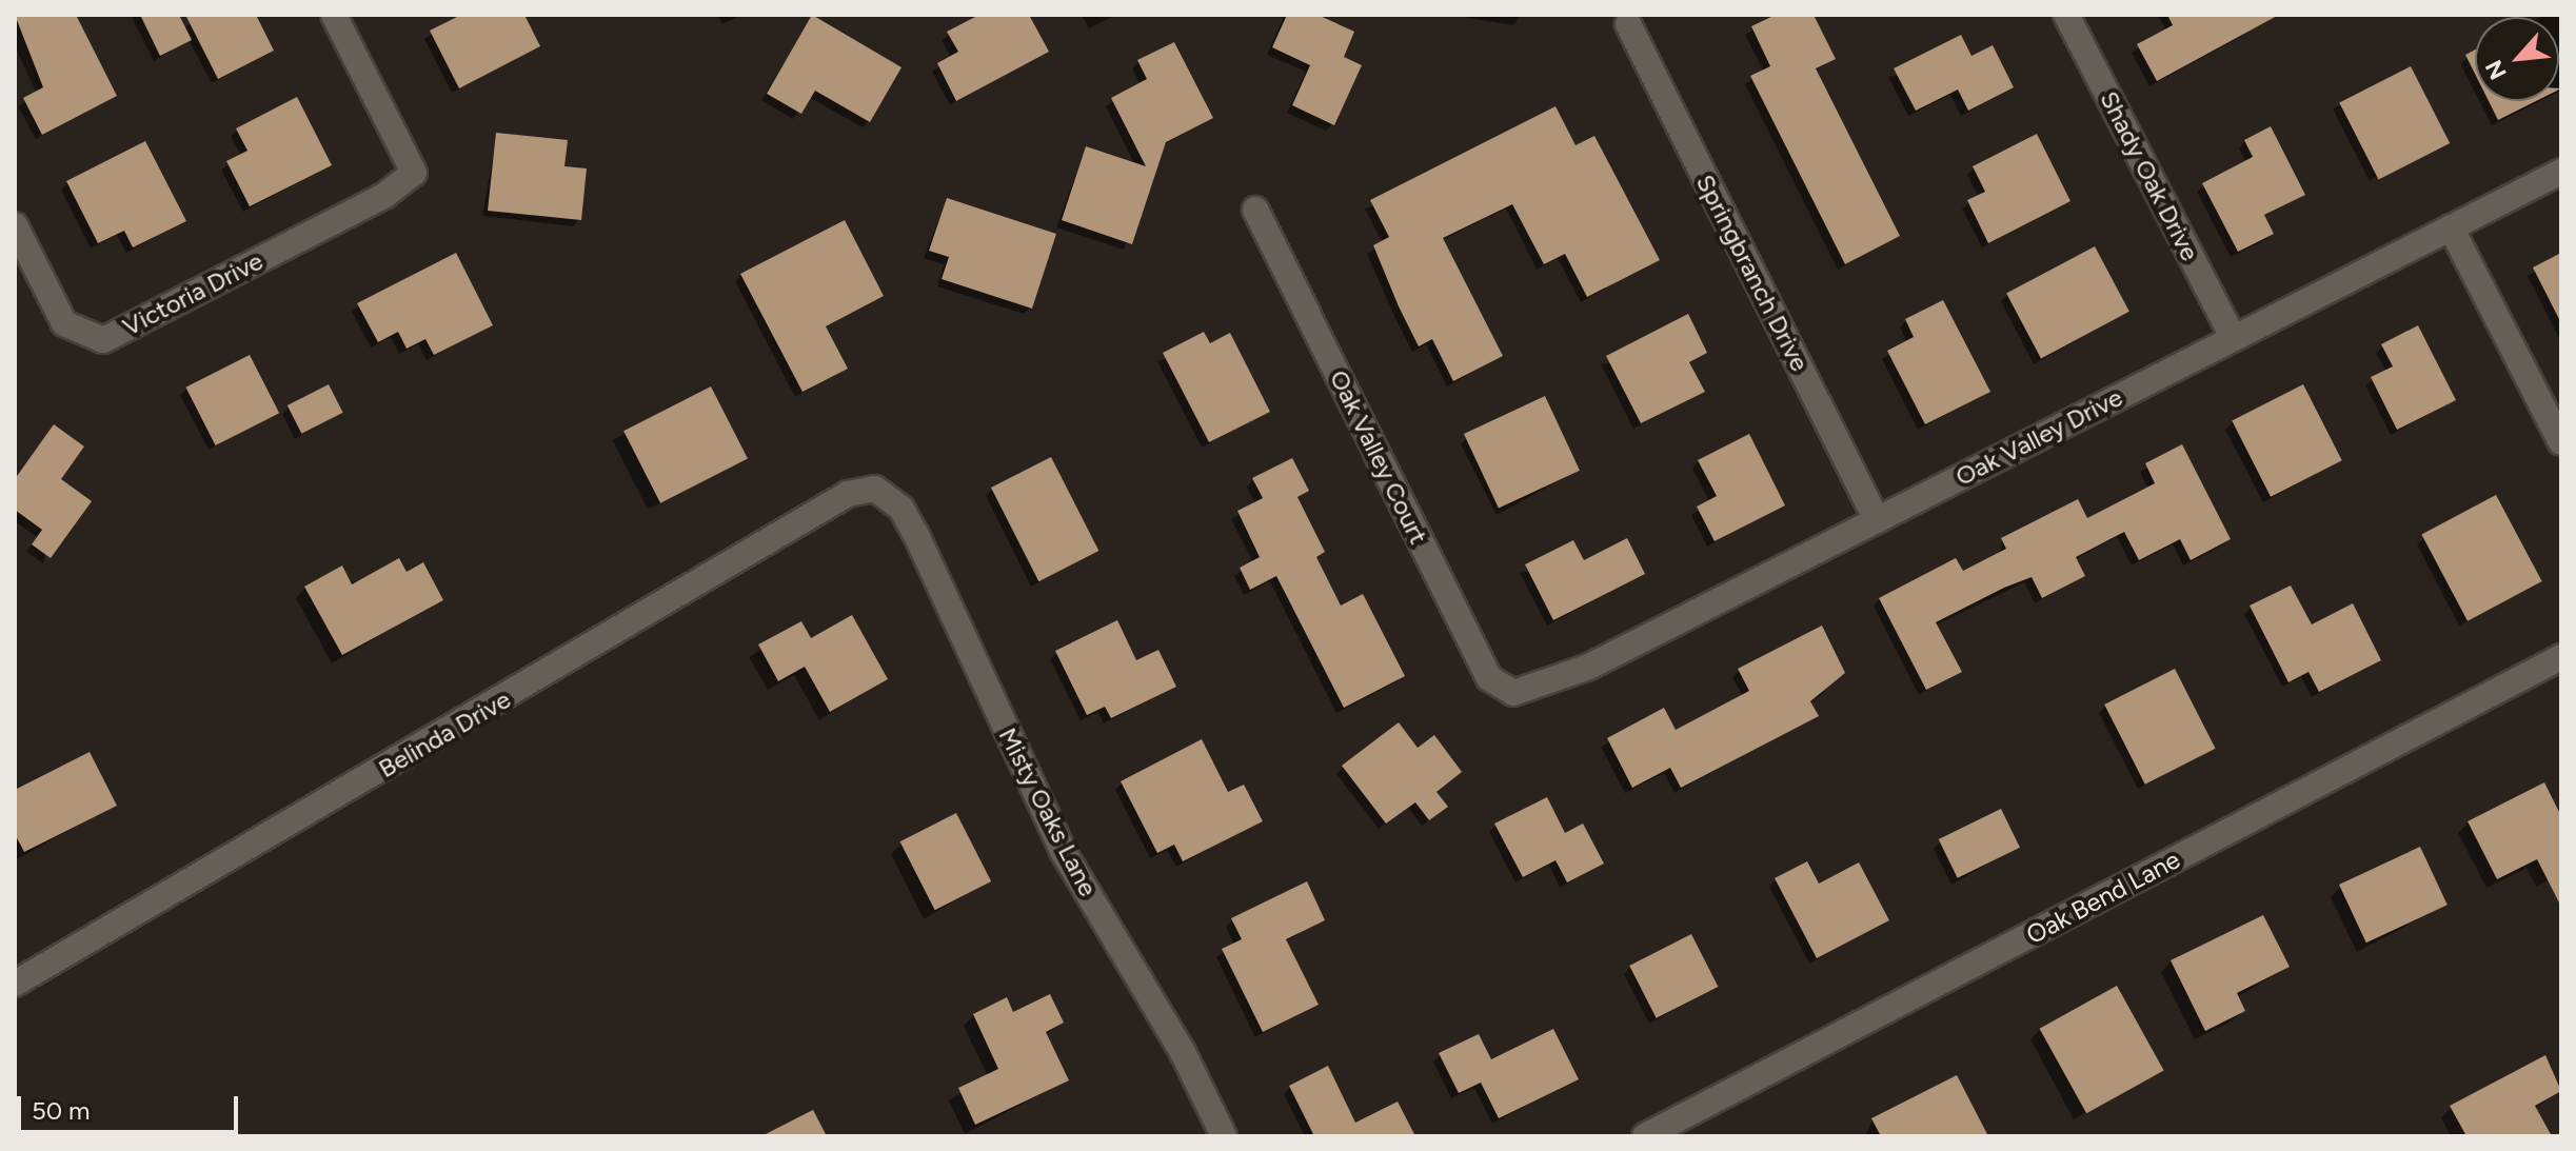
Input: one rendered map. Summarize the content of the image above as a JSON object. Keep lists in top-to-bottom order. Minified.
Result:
{"streets":{"street":["Shady Oak Drive","Springbranch Drive","Victoria Drive","Oak Valley Drive","Oak Valley Court","Belinda Drive","Misty Oaks Lane","Oak Bend Lane"]},"crossings":[["Shady Oak Drive","Oak Valley Drive"],["Springbranch Drive","Oak Valley Drive"],["Oak Valley Drive","Oak Valley Court"],["Belinda Drive","Misty Oaks Lane"]],"scale_bar":"50 m","north":"bottom left"}
